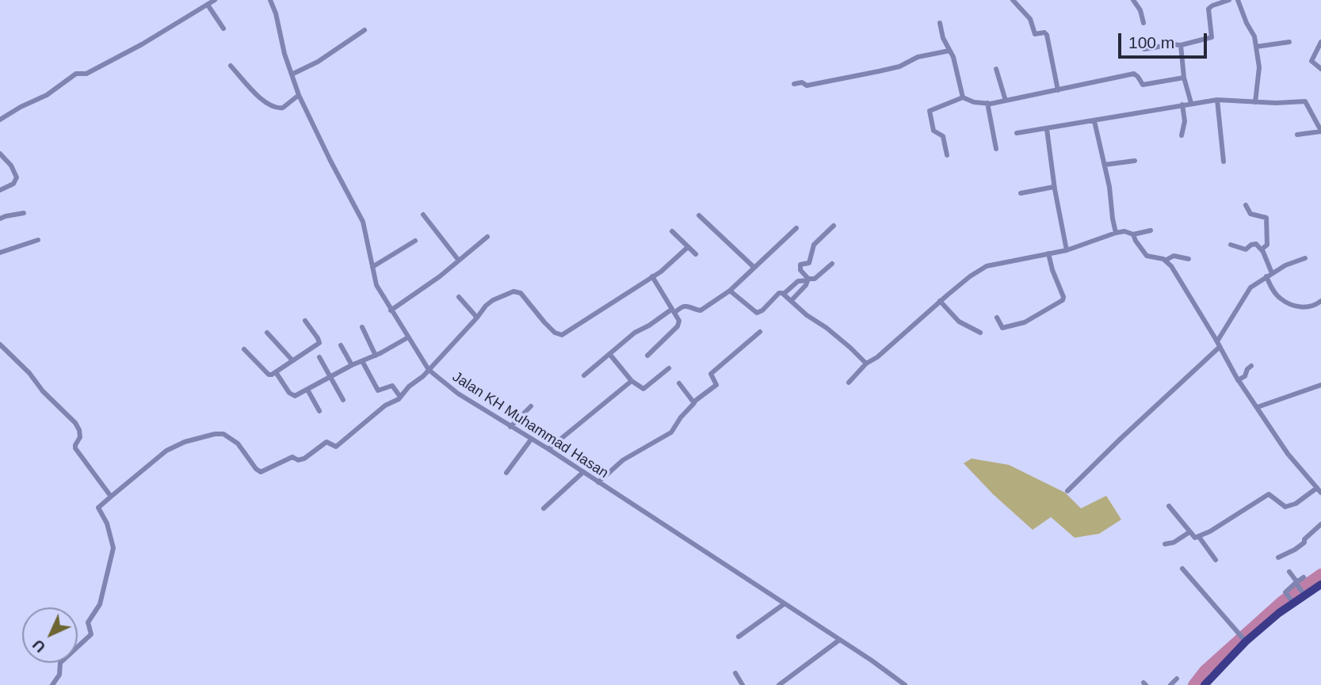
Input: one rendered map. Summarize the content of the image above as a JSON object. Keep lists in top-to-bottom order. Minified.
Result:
{"streets":{"street":["Jalan KH Muhammad Hasan"]},"scale_bar":"100 m","north":"bottom left"}
